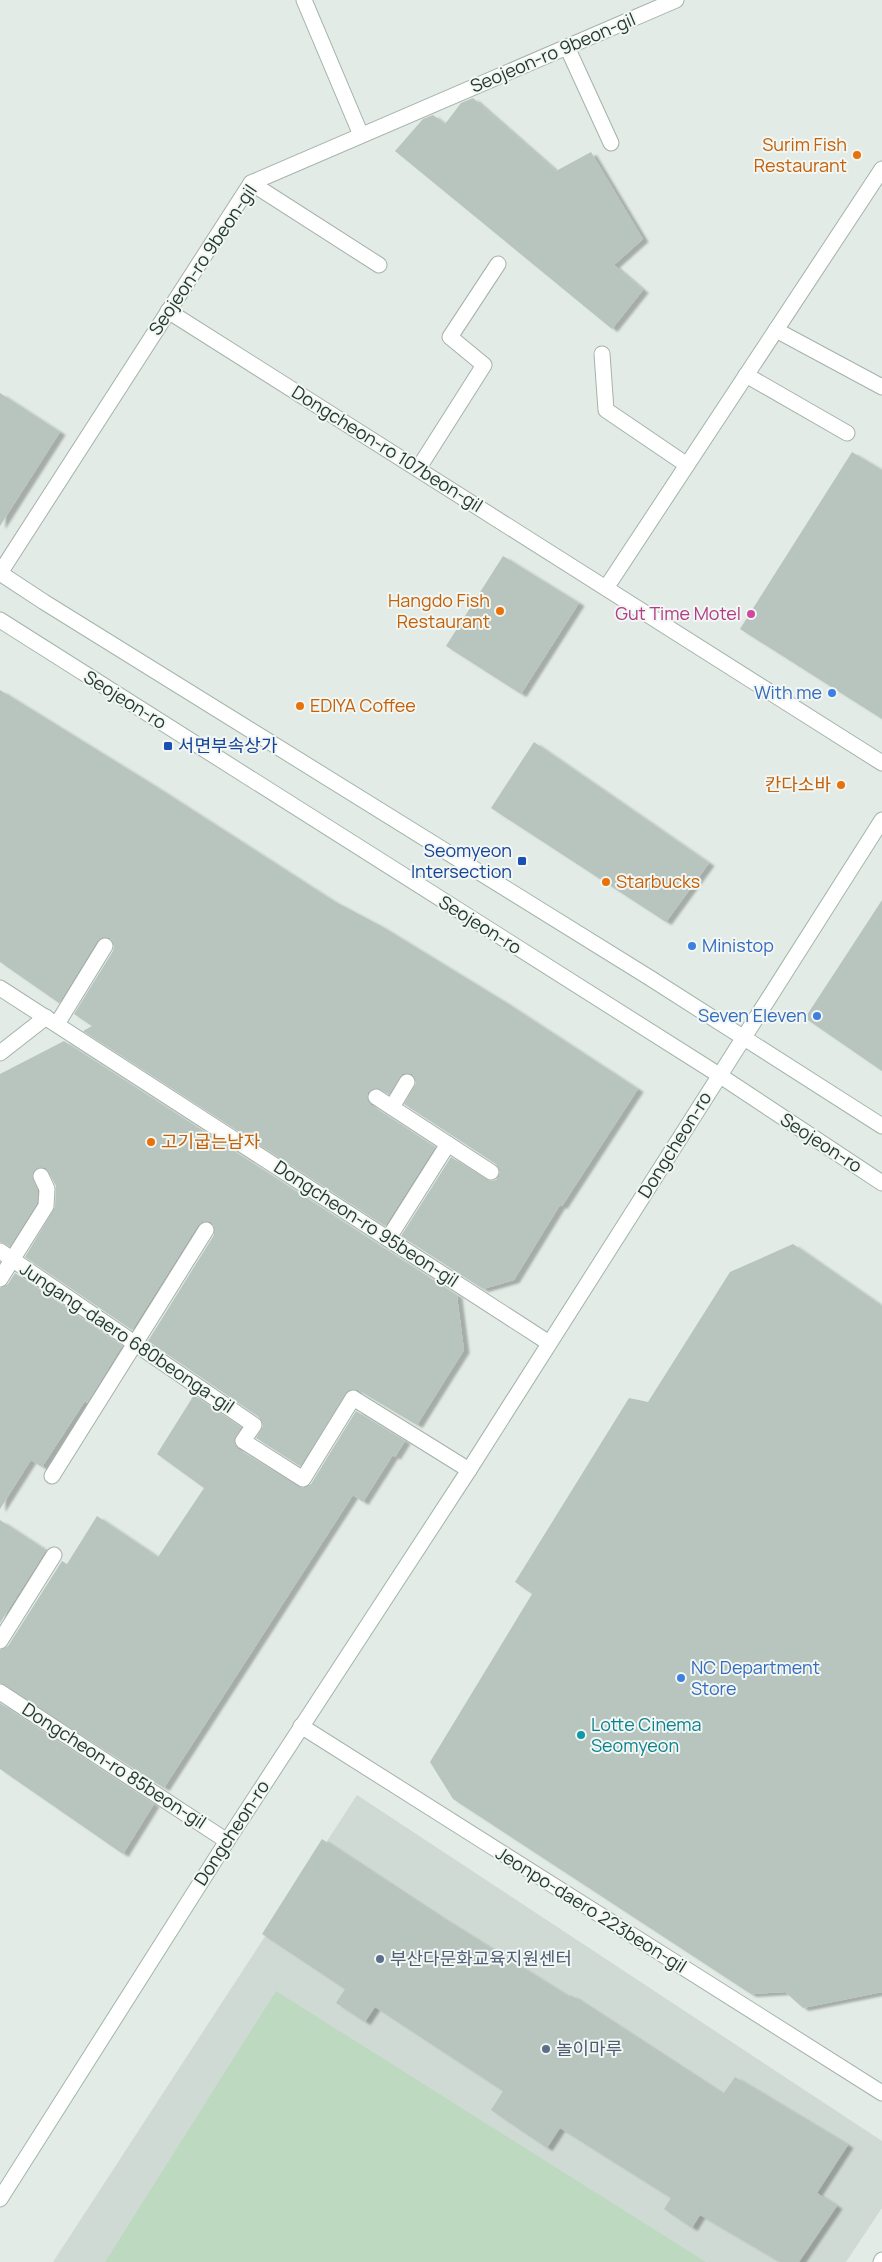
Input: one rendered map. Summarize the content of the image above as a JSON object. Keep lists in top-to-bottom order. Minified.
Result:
{"streets":{"street":["Seojeon-ro 9beon-gil","Dongcheon-ro 107beon-gil","Seojeon-ro","Dongcheon-ro","Dongcheon-ro 95beon-gil","Jungang-daero 680beonga-gil","Dongcheon-ro 85beon-gil","Jeonpo-daero 223beon-gil"]},"crossings":[["Seojeon-ro 9beon-gil","Dongcheon-ro 107beon-gil"],["Seojeon-ro","Dongcheon-ro"],["Dongcheon-ro","Dongcheon-ro 95beon-gil"],["Dongcheon-ro","Jungang-daero 680beonga-gil"],["Dongcheon-ro","Dongcheon-ro 85beon-gil"],["Dongcheon-ro","Jeonpo-daero 223beon-gil"]],"places":{"other":["Surim Fish Restaurant","Hangdo Fish Restaurant","Gut Time Motel","With me","EDIYA Coffee","칸다소바","Starbucks","Ministop","Seven Eleven","고기굽는남자","NC Department Store","Lotte Cinema Seomyeon","부산다문화교육지원센터","놀이마루"],"transit":["서면부속상가","Seomyeon Intersection"]}}
